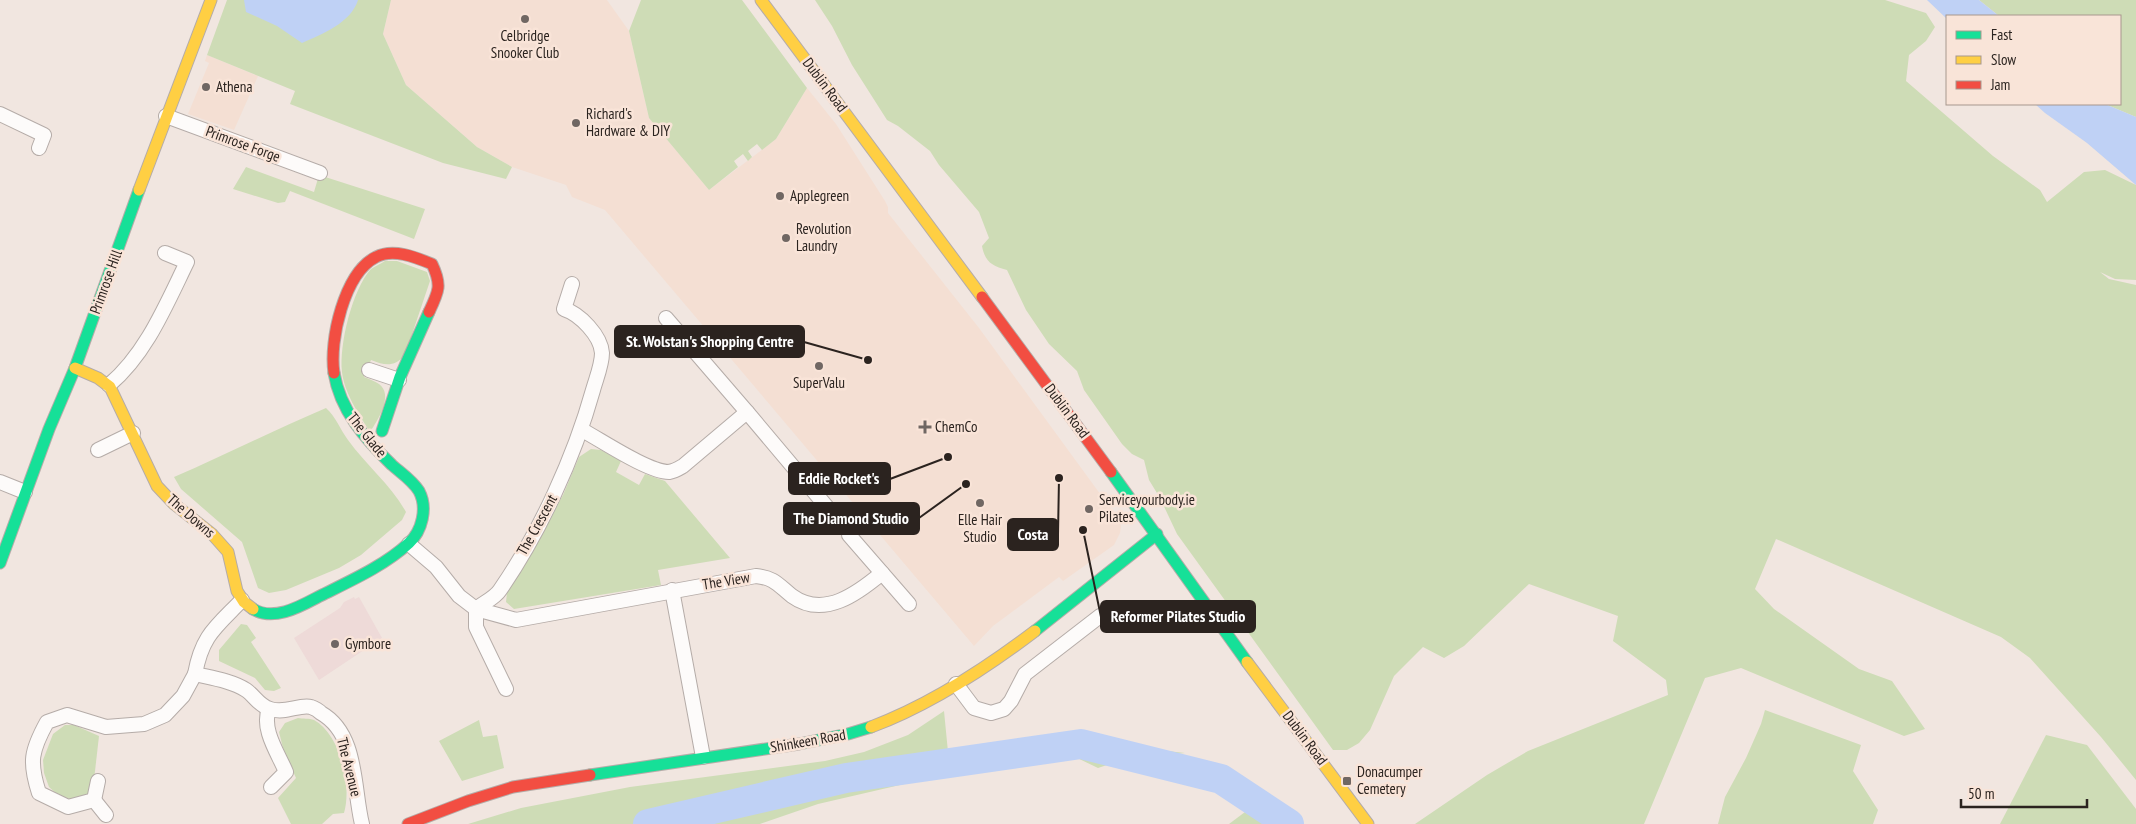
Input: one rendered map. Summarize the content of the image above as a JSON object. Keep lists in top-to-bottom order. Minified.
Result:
{"streets":{"street":["Dublin Road","Primrose Forge","Primrose Hill","The Glade","The Downs","The Crescent","The View","Shinkeen Road","The Avenue"]},"crossings":[["Dublin Road","Shinkeen Road"],["Primrose Forge","Primrose Hill"],["The Glade","The Downs"],["The Glade","The View"],["The Crescent","The View"]],"places":{"other":["Celbridge Snooker Club","Athena","Richard's Hardware & DIY","Applegreen","Revolution Laundry","St. Wolstan's Shopping Centre","SuperValu","Eddie Rocket's","Costa","The Diamond Studio","Elle Hair Studio","Serviceyourbody.ie Pilates","Reformer Pilates Studio","Gymbore"],"health":["ChemCo"],"transit":["Donacumper Cemetery"]},"legend":["Fast","Slow","Jam"],"scale_bar":"50 m"}
